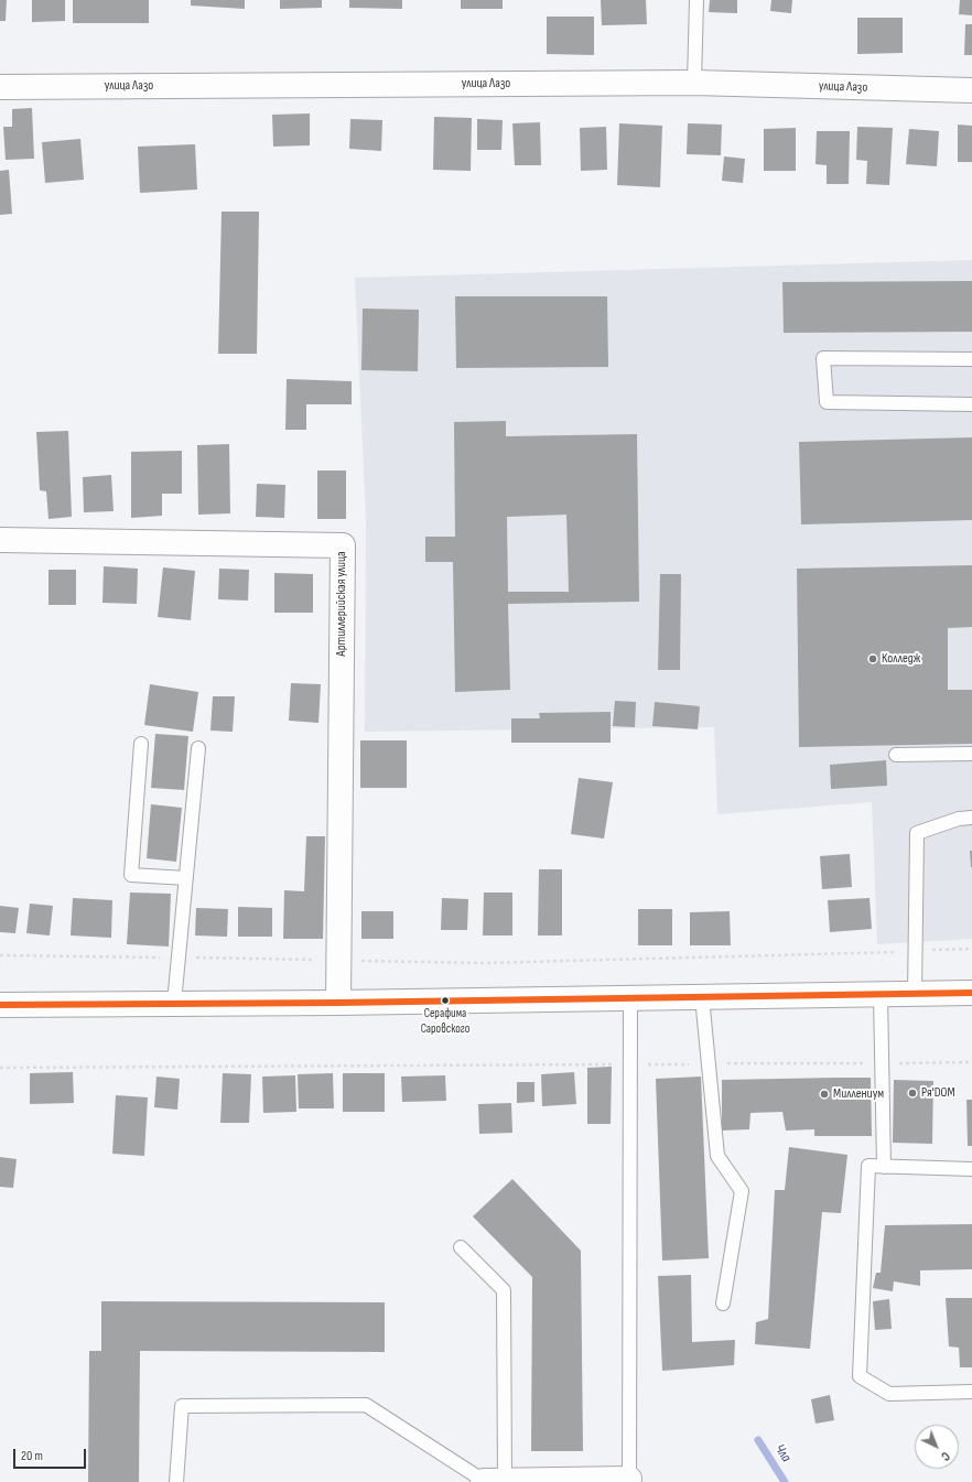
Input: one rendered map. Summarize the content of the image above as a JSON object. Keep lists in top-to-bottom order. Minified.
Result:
{"streets":{"street":["улица Лазо","Артиллерийская улица"]},"water":["Чла"],"places":["Колледж","Серафима Саровского","Ря'DOM","Миллениум"],"scale_bar":"20 m","north":"bottom right"}
